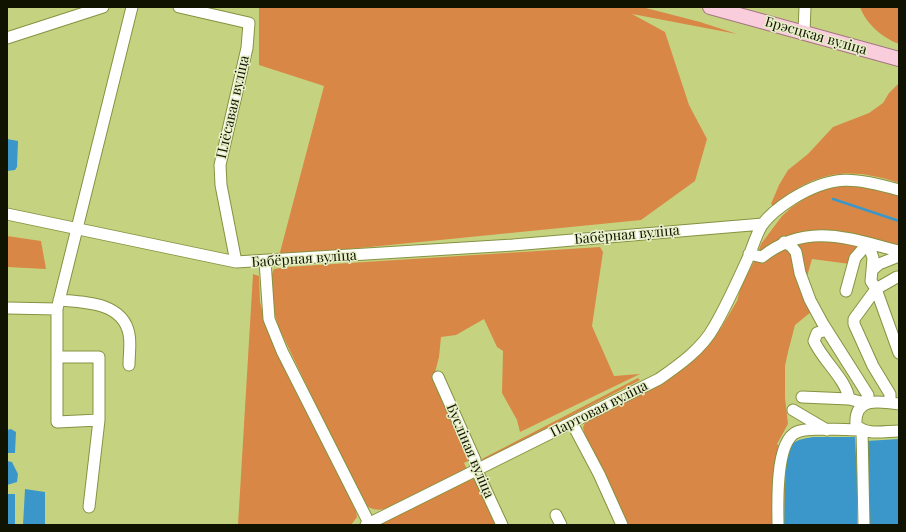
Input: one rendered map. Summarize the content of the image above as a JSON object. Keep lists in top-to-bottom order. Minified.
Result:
{"streets":{"main road":["Брэсцкая вуліца"],"street":["Плёсавая вуліца","Бабёрная вуліца","Партовая вуліца","Бусліная вуліца"]},"crossings":[["Плёсавая вуліца","Бабёрная вуліца"],["Бабёрная вуліца","Партовая вуліца"],["Партовая вуліца","Бусліная вуліца"]]}
